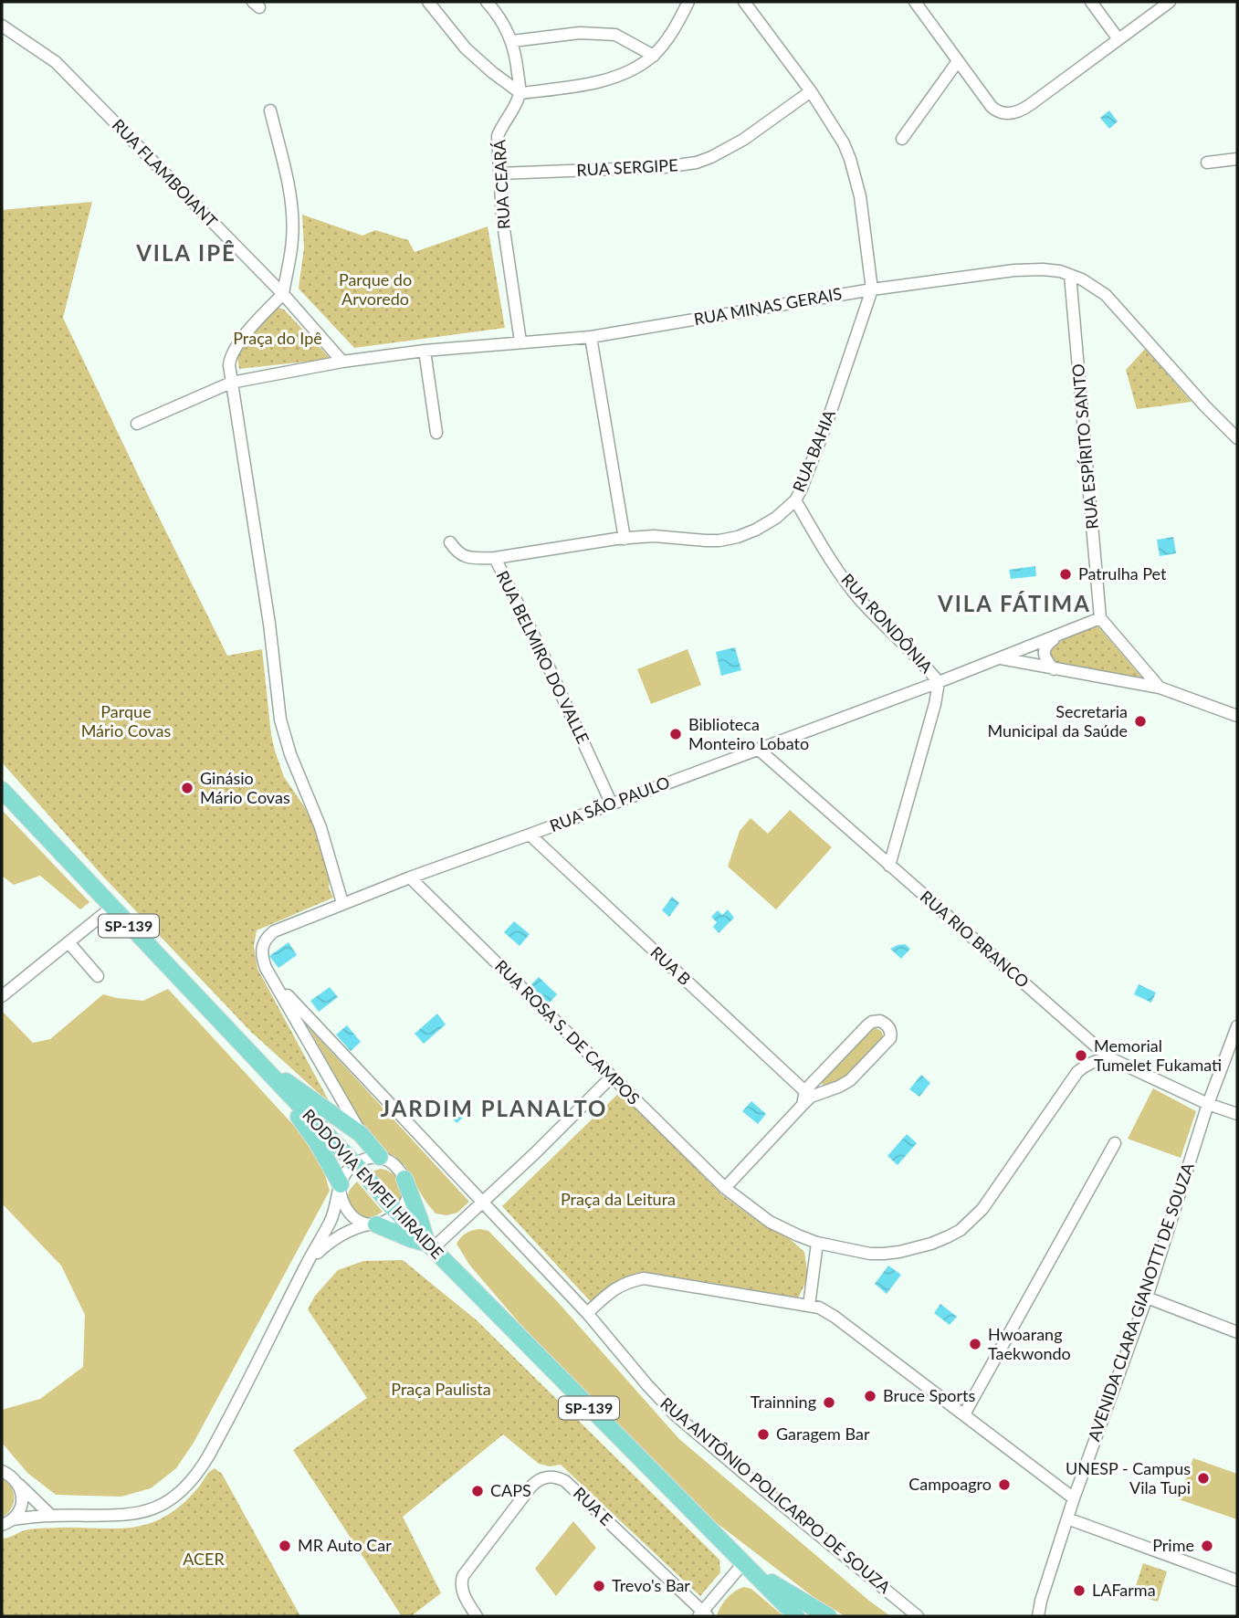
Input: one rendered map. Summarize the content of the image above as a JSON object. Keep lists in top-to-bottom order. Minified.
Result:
{"streets":{"main road":["SP-139","RODOVIA EMPEI HIRAIDE"],"street":["RUA SERGIPE","RUA FLAMBOIANT","RUA CEARÁ","RUA MINAS GERAIS","RUA ESPÍRITO SANTO","RUA BAHIA","RUA RONDÔNIA","RUA BELMIRO DO VALLE","RUA SÃO PAULO","RUA RIO BRANCO","RUA B","RUA ROSA S. DE CAMPOS","AVENIDA CLARA GIANOTTI DE SOUZA","RUA ANTÔNIO POLICARPO DE SOUZA","RUA E"]},"crossings":[["RUA SERGIPE","RUA CEARÁ"],["RUA FLAMBOIANT","RUA MINAS GERAIS"],["RUA CEARÁ","RUA MINAS GERAIS"],["RUA MINAS GERAIS","RUA ESPÍRITO SANTO"],["RUA MINAS GERAIS","RUA BAHIA"],["RUA ESPÍRITO SANTO","RUA SÃO PAULO"],["RUA BAHIA","RUA RONDÔNIA"],["RUA BAHIA","RUA BELMIRO DO VALLE"],["RUA RONDÔNIA","RUA SÃO PAULO"],["RUA RONDÔNIA","RUA RIO BRANCO"],["RUA BELMIRO DO VALLE","RUA SÃO PAULO"],["RUA SÃO PAULO","RUA RIO BRANCO"],["RUA SÃO PAULO","RUA B"],["RUA SÃO PAULO","RUA ROSA S. DE CAMPOS"],["RUA SÃO PAULO","RUA ANTÔNIO POLICARPO DE SOUZA"],["RUA RIO BRANCO","RUA ROSA S. DE CAMPOS"],["RUA RIO BRANCO","AVENIDA CLARA GIANOTTI DE SOUZA"]],"districts":["VILA IPÊ","VILA FÁTIMA","JARDIM PLANALTO"],"parks":["Parque do Arvoredo","Praça do Ipê","Parque Mário Covas","Praça da Leitura","Praça Paulista","ACER"],"places":["Patrulha Pet","Secretaria Municipal da Saúde","Biblioteca Monteiro Lobato","Ginásio Mário Covas","Memorial Tumelet Fukamati","Hwoarang Taekwondo","Bruce Sports","Trainning","Garagem Bar","UNESP - Campus Vila Tupi","Campoagro","CAPS","MR Auto Car","Prime","Trevo's Bar","LAFarma"]}
